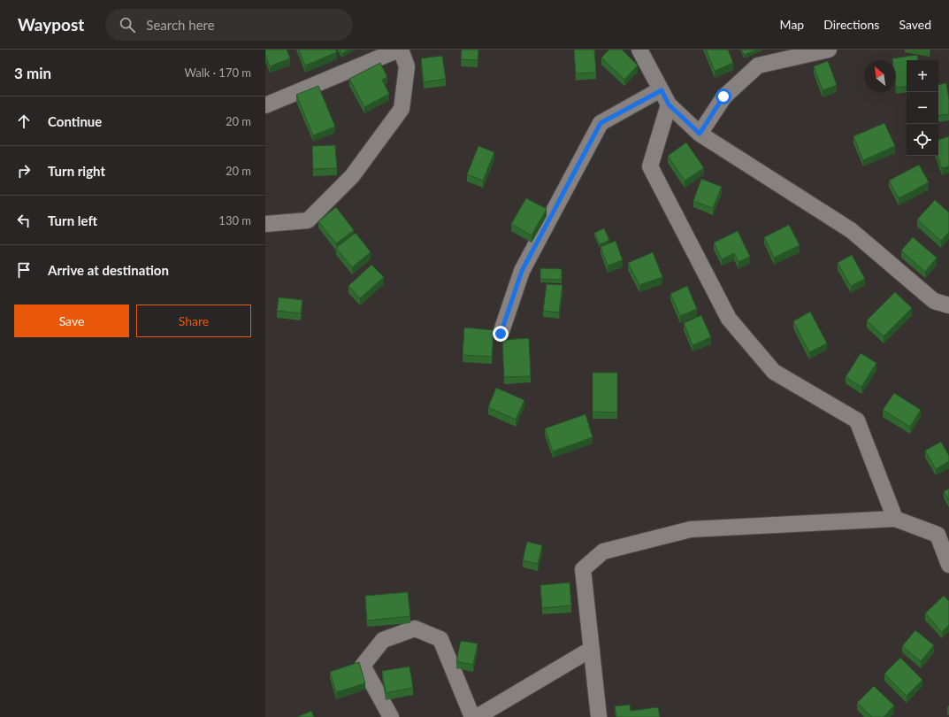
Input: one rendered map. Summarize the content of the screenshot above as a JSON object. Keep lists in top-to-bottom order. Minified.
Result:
{"north":"top left","page":{"header":"Waypost","search":"Search here","nav":["Map","Directions","Saved"],"heading":["3 min","Walk · 170 m"],"map_buttons":["+","−"],"list":[["Continue","20 m"],["Turn right","20 m"],["Turn left","130 m"],"Arrive at destination"],"buttons":["Save","Share"]}}
